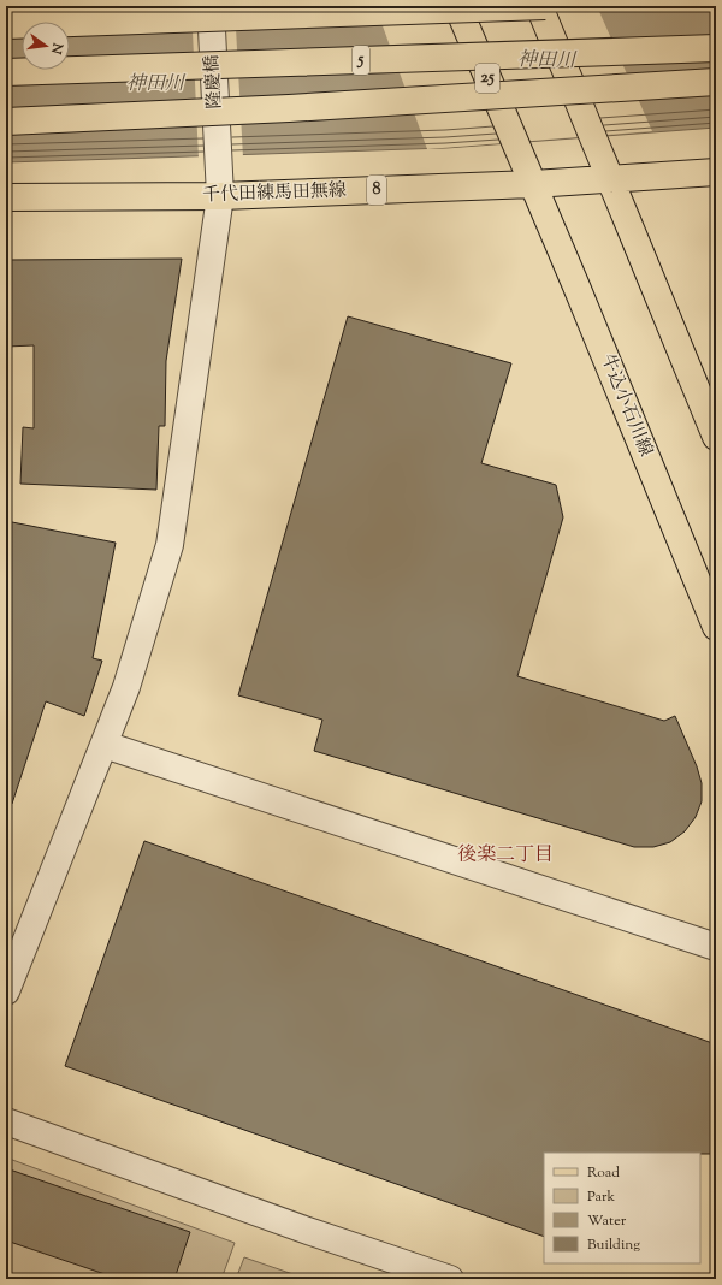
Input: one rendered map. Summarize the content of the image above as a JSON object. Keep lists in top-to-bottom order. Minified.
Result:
{"streets":{"main road":["5","25","8","千代田練馬田無線","牛込小石川線"],"street":["隆慶橋"]},"crossings":[["25","千代田練馬田無線"],["25","牛込小石川線"],["隆慶橋","千代田練馬田無線"],["千代田練馬田無線","牛込小石川線"]],"districts":["後楽二丁目"],"water":["神田川"],"legend":["Road","Park","Water","Building"],"north":"right"}
